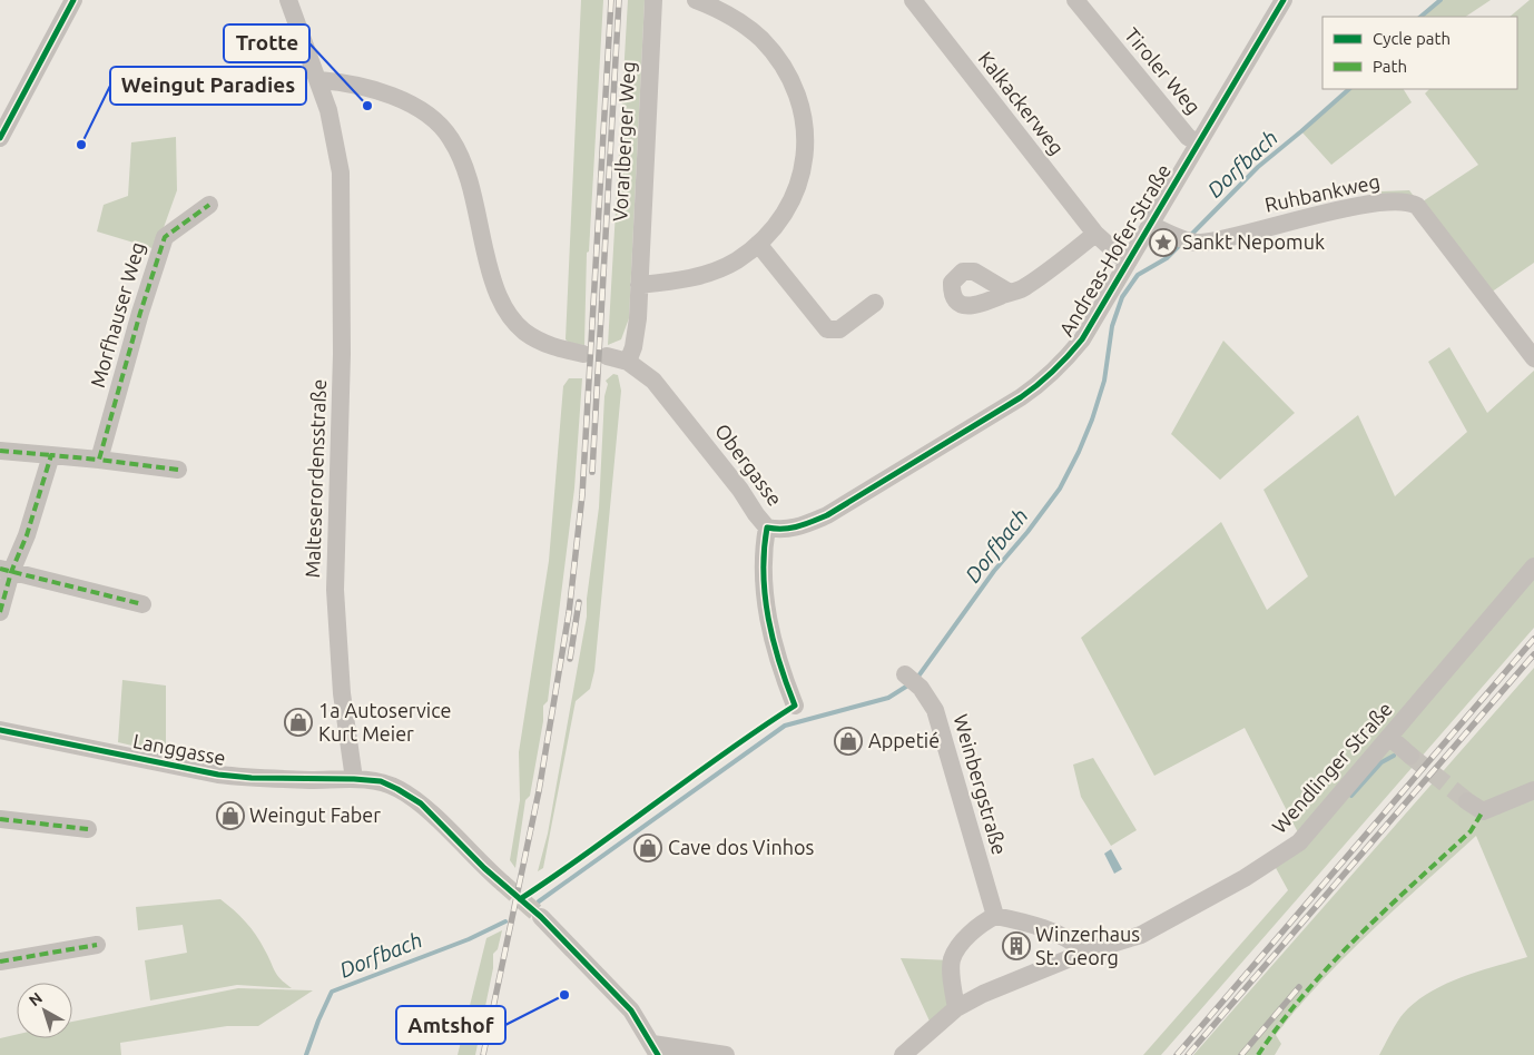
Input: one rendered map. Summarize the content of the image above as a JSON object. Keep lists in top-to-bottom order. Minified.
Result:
{"streets":{"street":["Tiroler Weg","Kalkackerweg","Vorarlberger Weg","Ruhbankweg","Andreas-Hofer-Straße","Morfhauser Weg","Obergasse","Malteserordensstraße","Langgasse","Wendlinger Straße","Weinbergstraße"]},"crossings":[["Tiroler Weg","Andreas-Hofer-Straße"],["Kalkackerweg","Andreas-Hofer-Straße"],["Vorarlberger Weg","Obergasse"],["Ruhbankweg","Andreas-Hofer-Straße"],["Andreas-Hofer-Straße","Obergasse"],["Malteserordensstraße","Langgasse"]],"water":["Dorfbach"],"places":{"other":["Trotte","Weingut Paradies","Amtshof"],"place":["Sankt Nepomuk"],"shop":["1a Autoservice Kurt Meier","Appetié","Weingut Faber","Cave dos Vinhos"],"building":["Winzerhaus St. Georg"]},"legend":["Cycle path","Path"],"north":"top left"}
